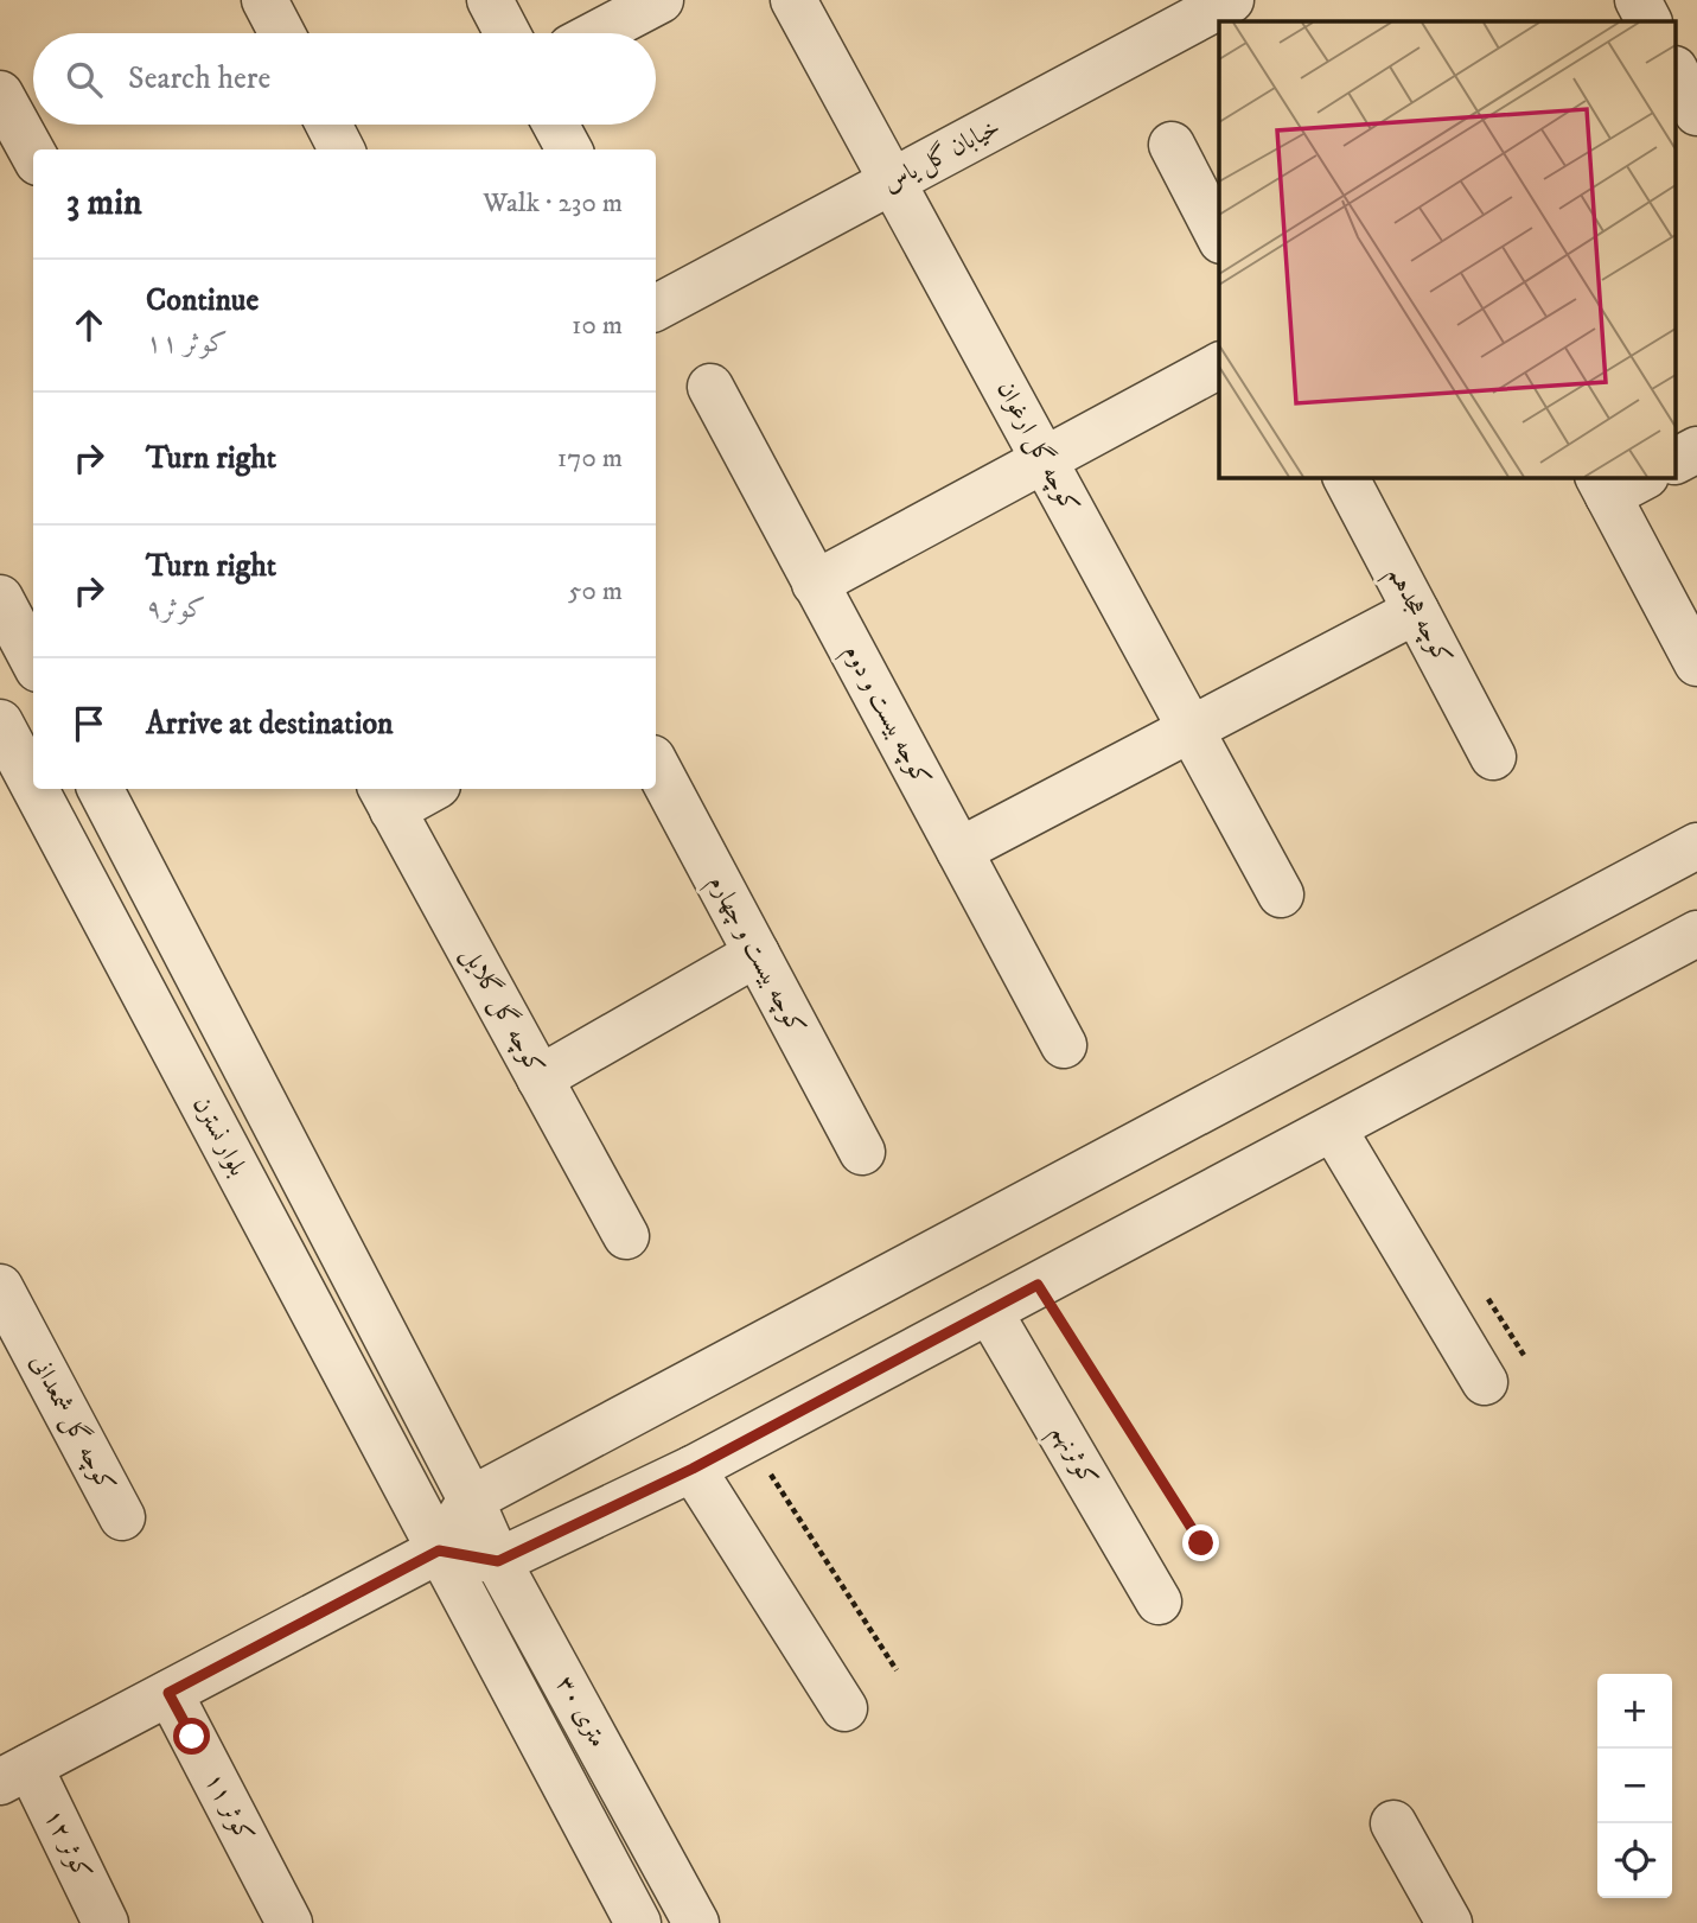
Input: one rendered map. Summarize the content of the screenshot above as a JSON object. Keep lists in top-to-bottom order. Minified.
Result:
{"streets":{"street":["خیابان گل یاس","کوچه گل ارغوان","کوچه هجدهم","کوچه بیست و دوم","کوچه بیست و چهارم","کوچه گل گلایل","بلوار نسترن","کوچه گل شمعدانی","کوثرنهم","۳۰ متری","کوثر ۱۱","کوثر ۱۲"]},"crossings":[["خیابان گل یاس","کوچه گل ارغوان"],["بلوار نسترن","۳۰ متری"]],"page":{"search":"Search here","heading":["3 min","Walk · 230 m"],"list":[["Continue","کوثر ۱۱","10 m"],["Turn right","170 m"],["Turn right","کوثر۹","50 m"],"Arrive at destination"],"map_buttons":["+","−"]}}
